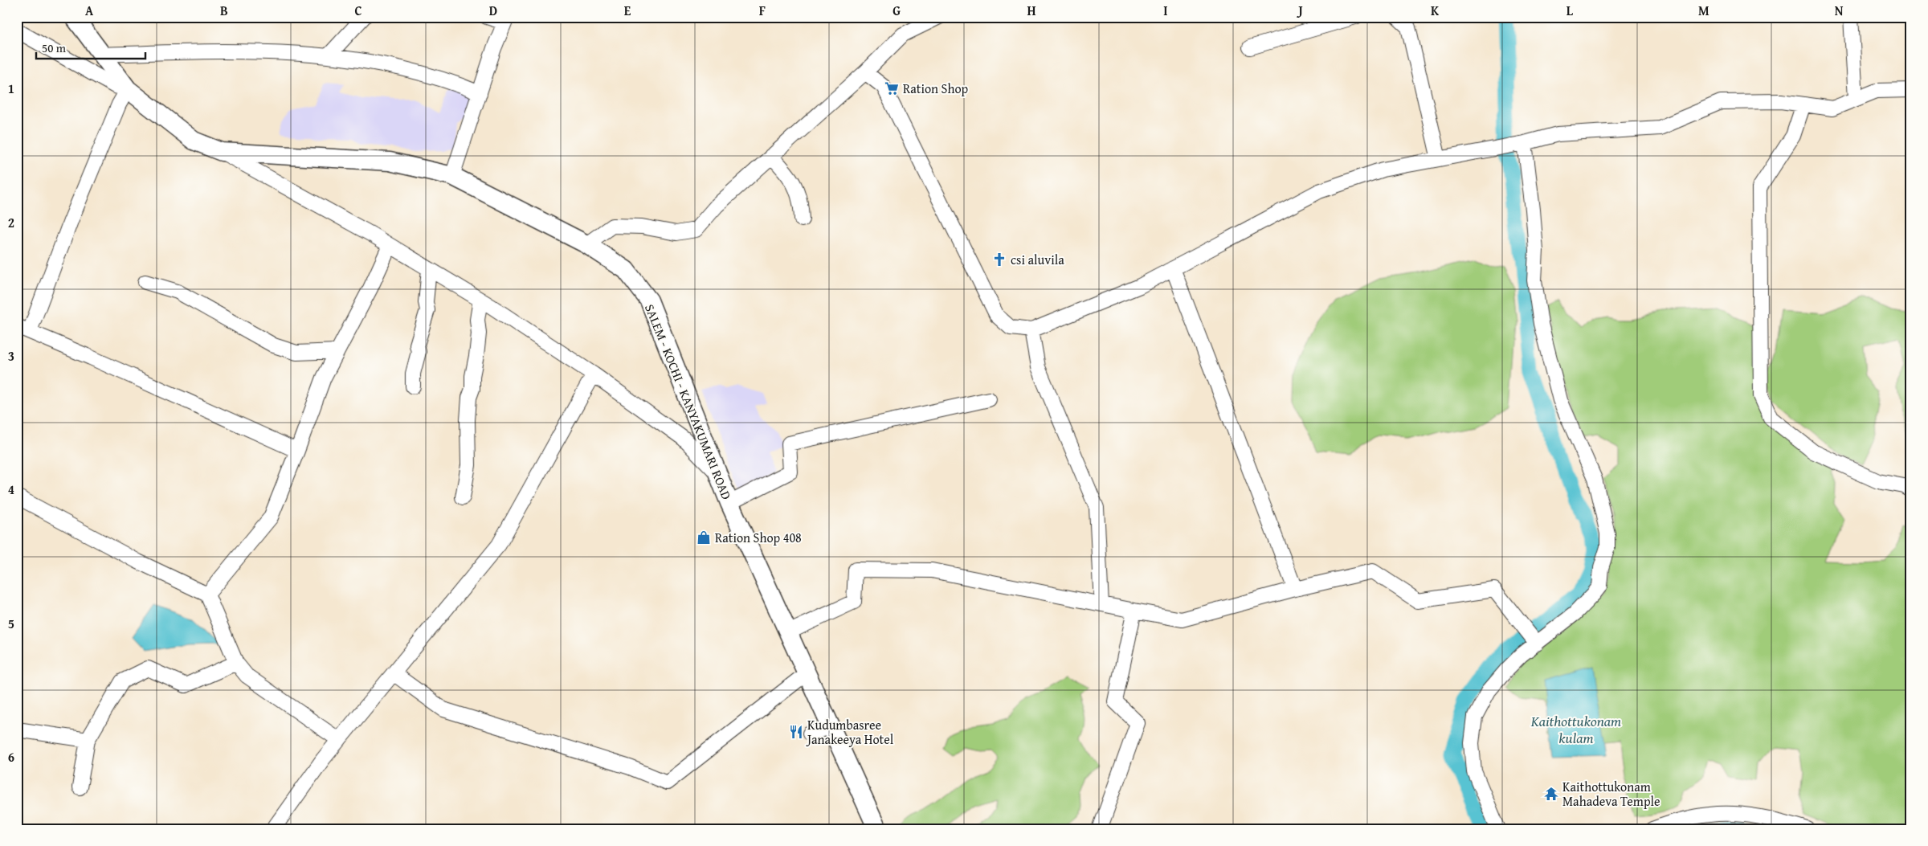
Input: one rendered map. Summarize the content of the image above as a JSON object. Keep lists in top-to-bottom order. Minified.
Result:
{"streets":{"main road":["SALEM - KOCHI - KANYAKUMARI ROAD"]},"water":["Kaithottukonam kulam"],"places":{"supermarket":["Ration Shop"],"church":["csi aluvila"],"shop":["Ration Shop 408"],"restaurant":["Kudumbasree Janakeeya Hotel"],"temple":["Kaithottukonam Mahadeva Temple"]},"scale_bar":"50 m","grid":{"columns":["A","B","C","D","E","F","G","H","I","J","K","L","M","N"],"rows":["1","2","3","4","5","6"]}}
